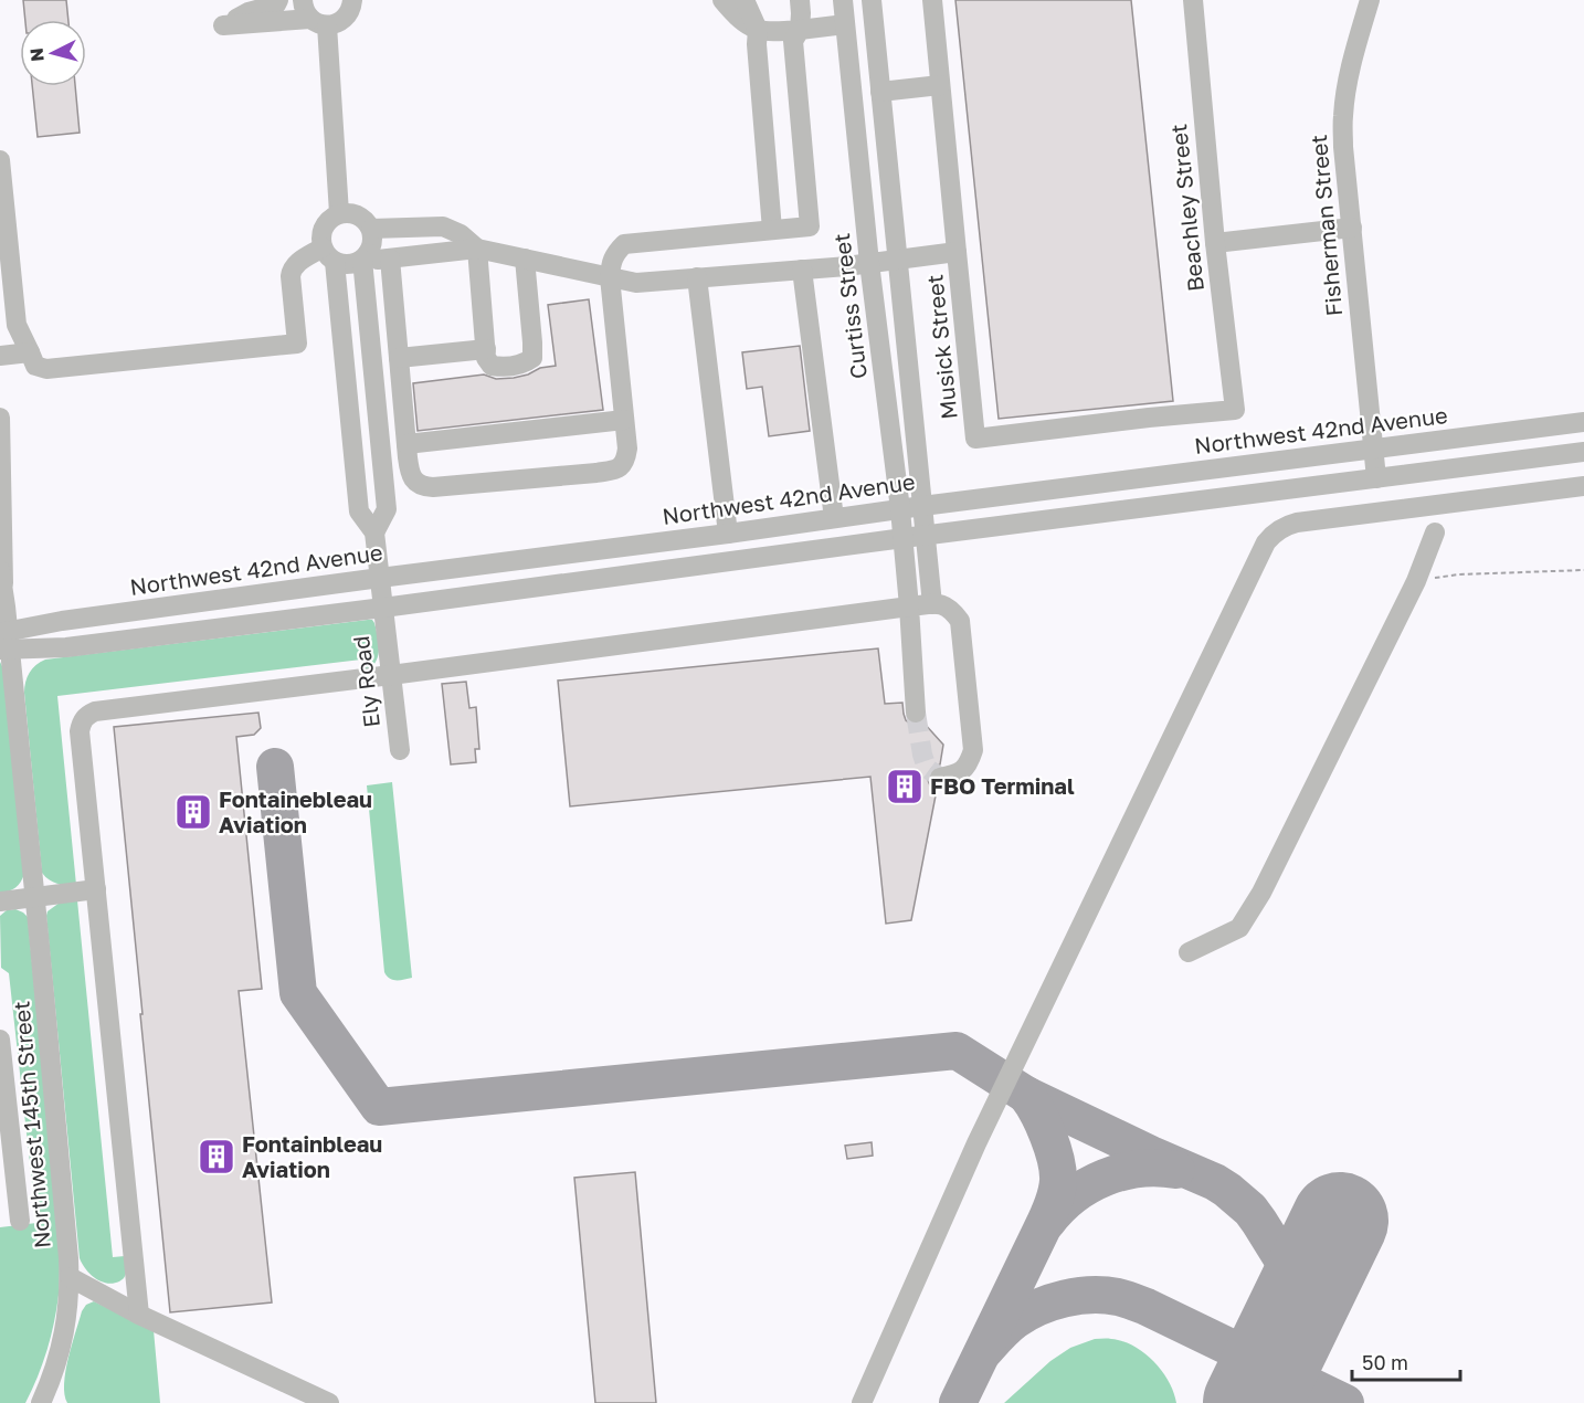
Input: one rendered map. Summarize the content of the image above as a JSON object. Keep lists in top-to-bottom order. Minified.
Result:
{"streets":{"street":["Beachley Street","Fisherman Street","Curtiss Street","Musick Street","Northwest 42nd Avenue","Ely Road","Northwest 145th Street"]},"crossings":[["Beachley Street","Musick Street"],["Fisherman Street","Northwest 42nd Avenue"],["Curtiss Street","Musick Street"],["Curtiss Street","Northwest 42nd Avenue"],["Northwest 42nd Avenue","Ely Road"],["Northwest 42nd Avenue","Northwest 145th Street"]],"places":{"building":["FBO Terminal","Fontainebleau Aviation","Fontainbleau Aviation"]},"scale_bar":"50 m","north":"left"}
